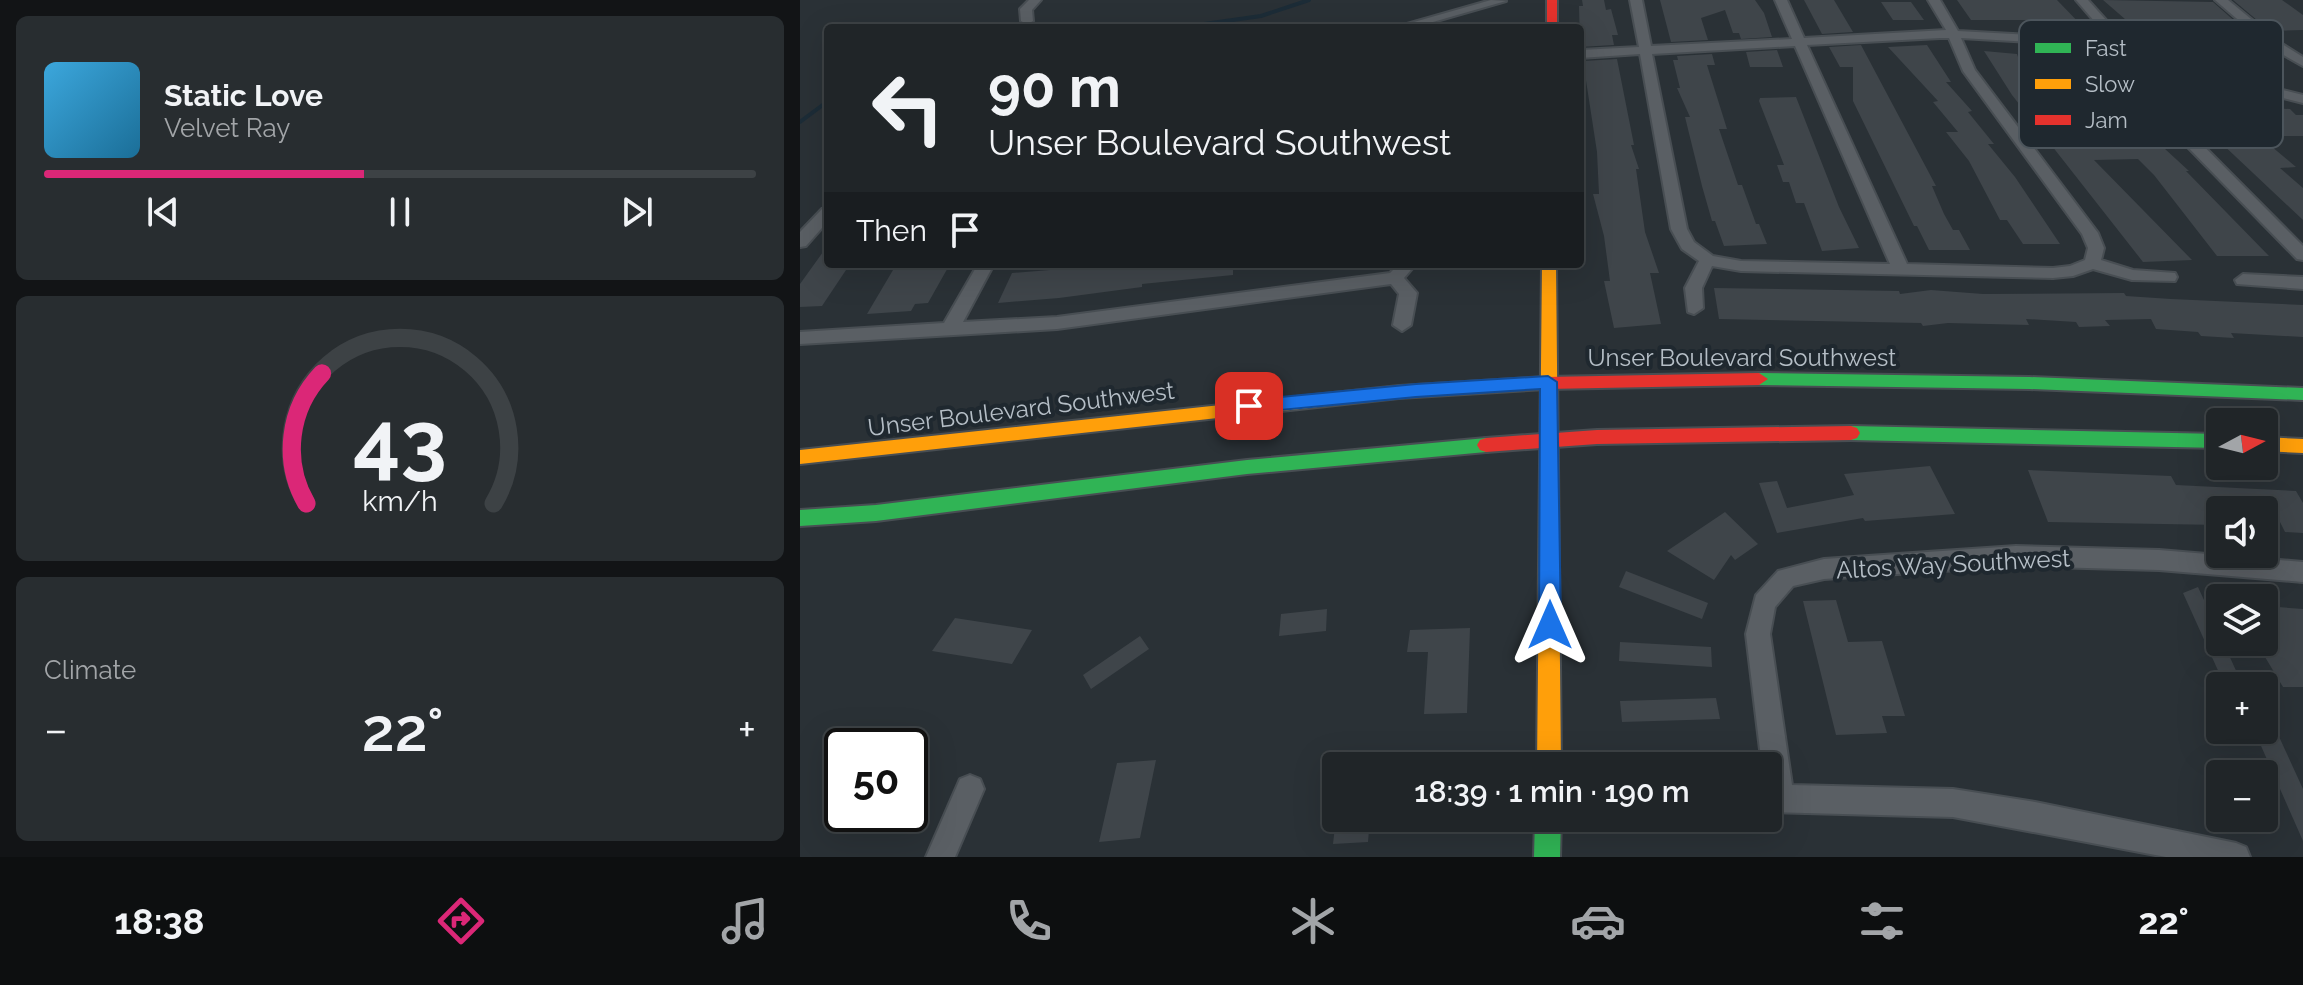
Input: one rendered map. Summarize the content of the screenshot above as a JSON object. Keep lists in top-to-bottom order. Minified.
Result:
{"streets":{"main road":["Unser Boulevard Southwest"],"street":["Altos Way Southwest"]},"legend":["Fast","Slow","Jam"],"north":"right","page":{"turn":["90 m","Unser Boulevard Southwest"],"song":["Static Love","Velvet Ray"],"then":"Then","map_buttons":["+","−"],"tile":"Climate","heat":["−","22°","+"],"limit":"50","trip":"18:39 · 1 min · 190 m","tabs":["18:38","22°"],"gauge":["43","km/h"]}}
